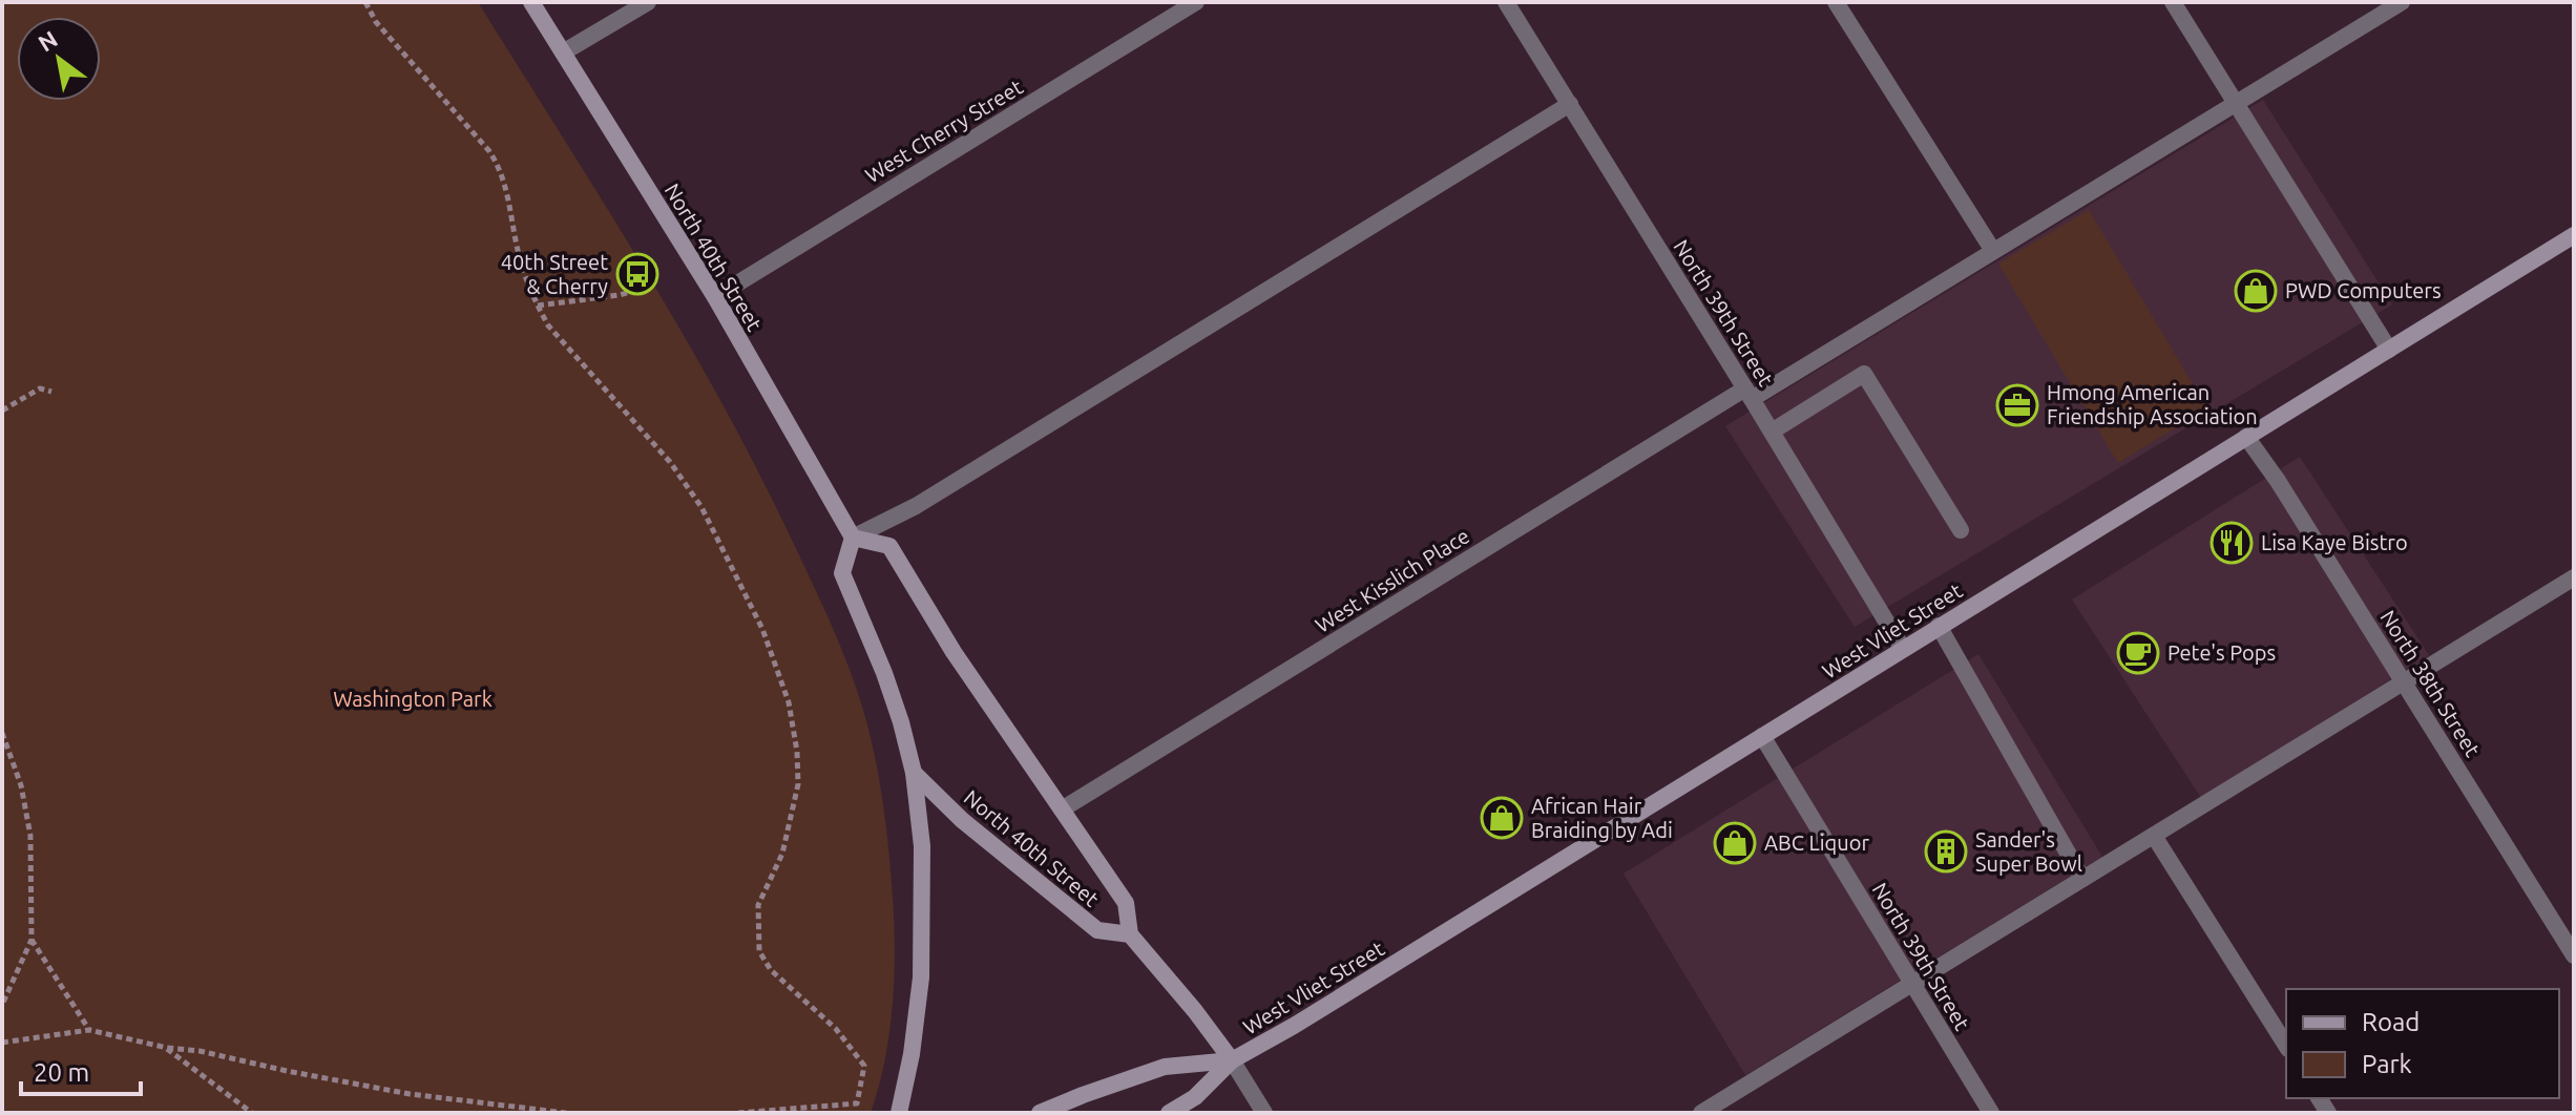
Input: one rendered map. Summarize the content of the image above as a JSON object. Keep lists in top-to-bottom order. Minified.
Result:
{"streets":{"street":["West Cherry Street","North 40th Street","North 39th Street","West Kisslich Place","West Vliet Street","North 38th Street"]},"crossings":[["West Cherry Street","North 40th Street"],["North 40th Street","West Kisslich Place"],["North 40th Street","West Vliet Street"],["North 39th Street","West Kisslich Place"],["North 39th Street","West Vliet Street"],["West Vliet Street","North 38th Street"]],"parks":["Washington Park"],"places":{"bus stop":["40th Street & Cherry"],"shop":["PWD Computers","African Hair Braiding by Adi","ABC Liquor"],"office":["Hmong American Friendship Association"],"restaurant":["Lisa Kaye Bistro"],"cafe":["Pete's Pops"],"building":["Sander's Super Bowl"]},"legend":["Road","Park"],"scale_bar":"20 m","north":"top left"}
